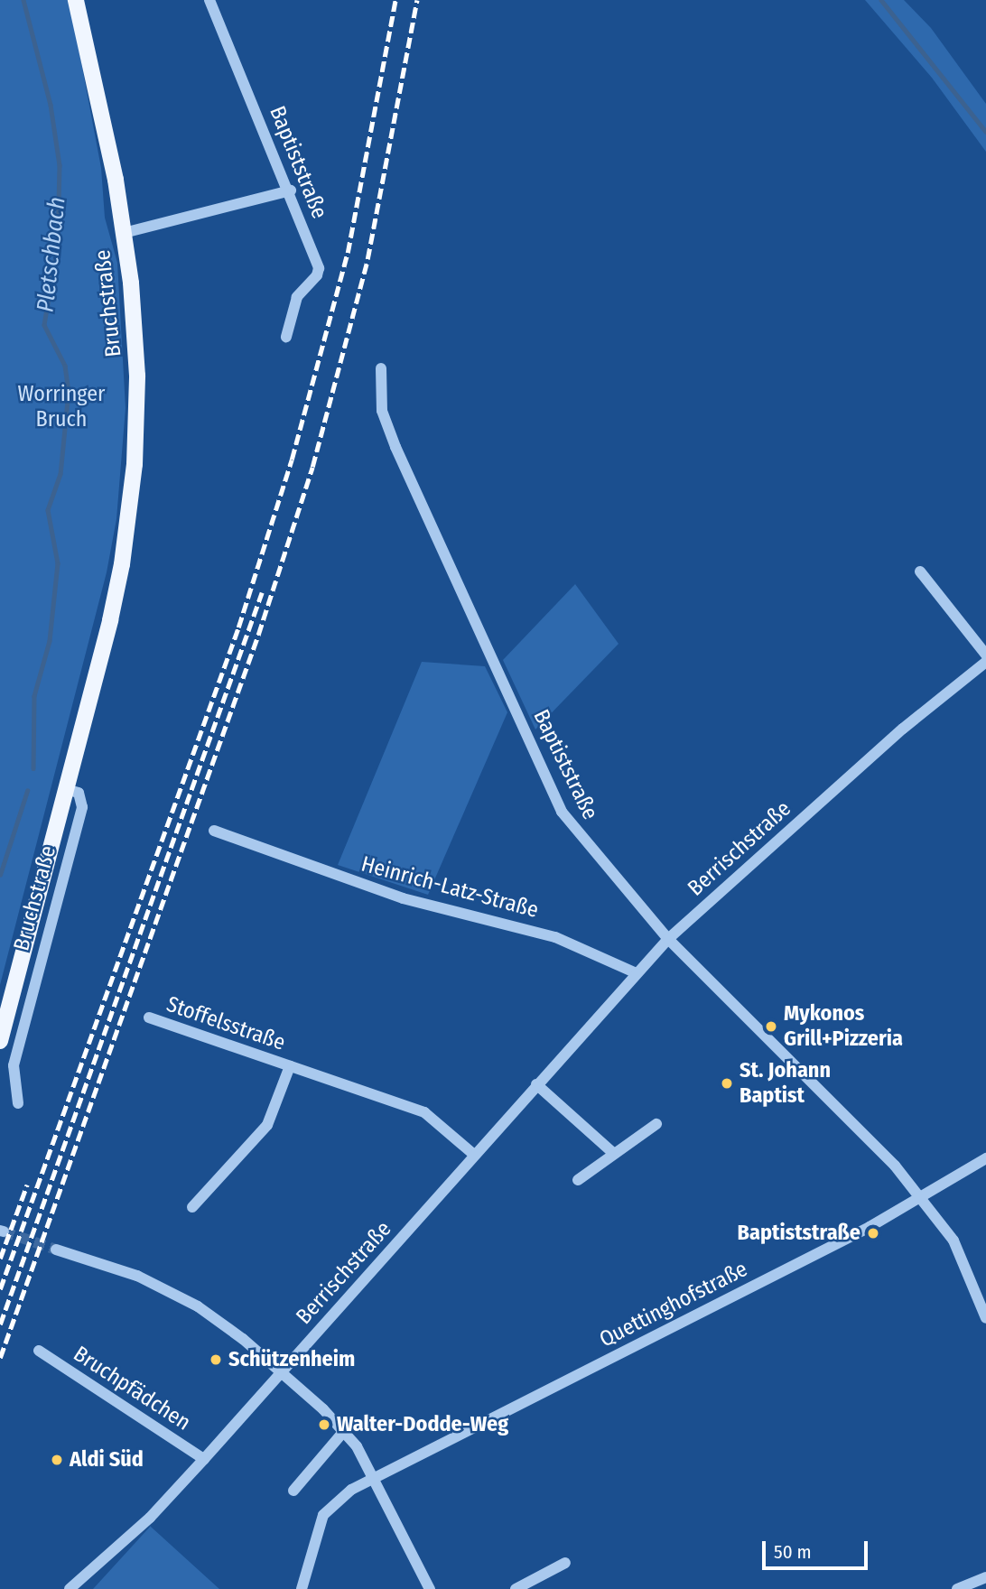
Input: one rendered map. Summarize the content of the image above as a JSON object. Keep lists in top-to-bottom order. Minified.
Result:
{"streets":{"main road":["Bruchstraße"],"street":["Baptiststraße","Berrischstraße","Heinrich-Latz-Straße","Stoffelsstraße","Quettinghofstraße","Bruchpfädchen"]},"crossings":[["Baptiststraße","Berrischstraße"],["Baptiststraße","Quettinghofstraße"],["Berrischstraße","Heinrich-Latz-Straße"],["Berrischstraße","Stoffelsstraße"],["Berrischstraße","Bruchpfädchen"]],"water":["Pletschbach"],"parks":["Worringer Bruch"],"places":["Mykonos Grill+Pizzeria","St. Johann Baptist","Baptiststraße","Schützenheim","Walter-Dodde-Weg","Aldi Süd"],"scale_bar":"50 m"}
